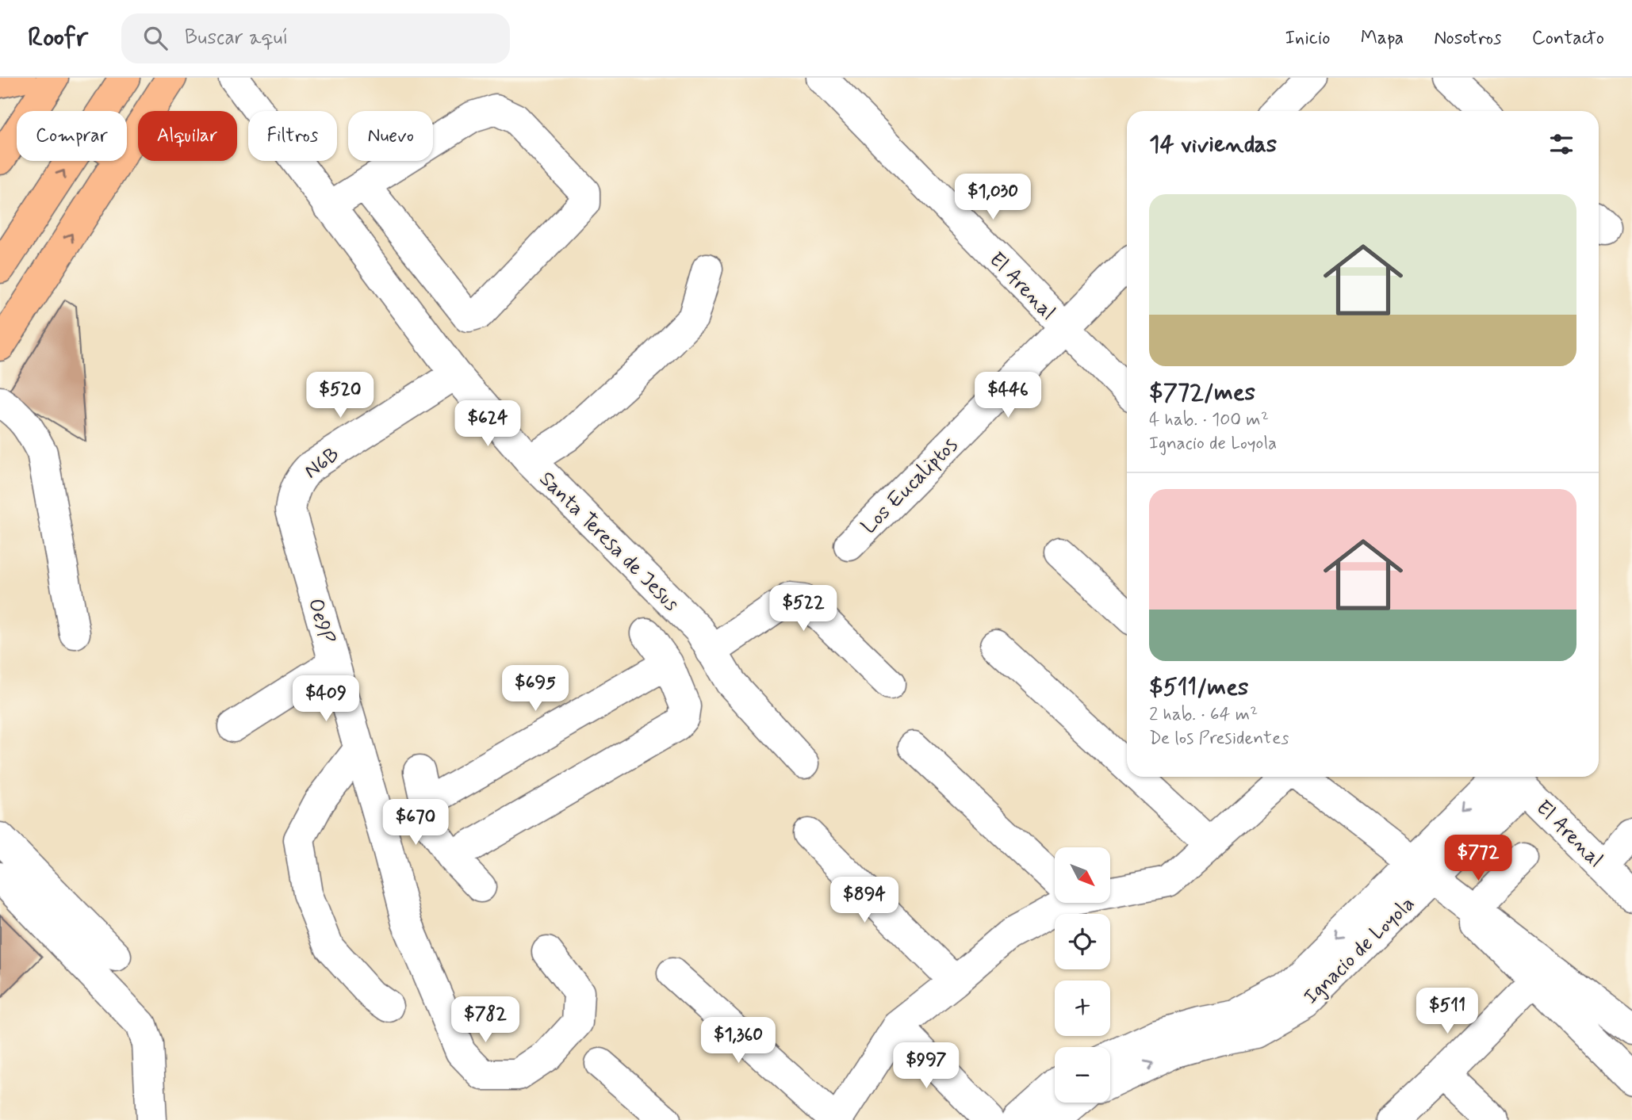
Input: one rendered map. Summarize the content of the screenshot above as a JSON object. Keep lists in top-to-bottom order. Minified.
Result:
{"streets":{"street":["El Arenal","N6B","Los Eucaliptos","Santa Teresa de Jesus","Oe9P","Ignacio de Loyola"]},"crossings":[["El Arenal","Los Eucaliptos"],["El Arenal","Ignacio de Loyola"],["N6B","Santa Teresa de Jesus"],["N6B","Oe9P"]],"north":"bottom right","page":{"header":"Roofr","search":"Buscar aquí","nav":["Inicio","Mapa","Nosotros","Contacto"],"chip":["Comprar","Alquilar","Filtros","Nuevo"],"heading":"14 viviendas","price":["$1,030","$520","$446","$624","$522","$695","$409","$670","$772","$894","$511","$782","$1,360","$997"],"list":[{"name":"$772/mes","note":"4 hab. · 100 m² · Ignacio de Loyola"},{"name":"$511/mes","note":"2 hab. · 64 m² · De los Presidentes"}],"map_buttons":["+","−"]}}
